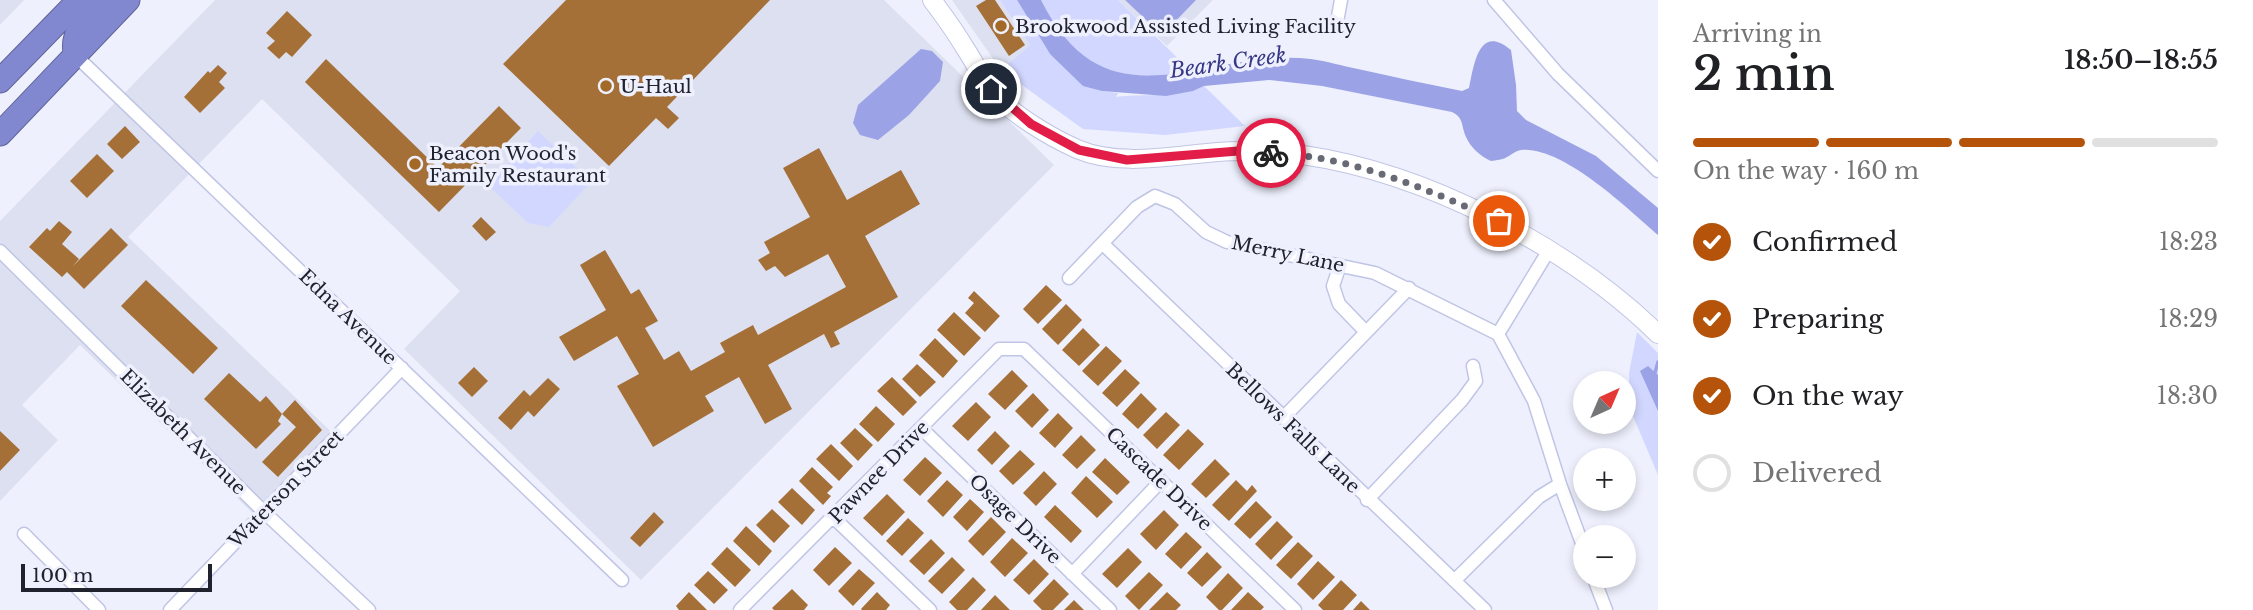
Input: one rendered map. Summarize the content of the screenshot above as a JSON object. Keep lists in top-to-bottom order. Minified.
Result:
{"streets":{"street":["Merry Lane","Edna Avenue","Bellows Falls Lane","Elizabeth Avenue","Pawnee Drive","Cascade Drive","Waterson Street","Osage Drive"]},"crossings":[["Merry Lane","Bellows Falls Lane"],["Edna Avenue","Waterson Street"],["Elizabeth Avenue","Waterson Street"],["Pawnee Drive","Cascade Drive"],["Pawnee Drive","Osage Drive"]],"water":["Beark Creek"],"places":["Brookwood Assisted Living Facility","U-Haul","Beacon Wood's Family Restaurant"],"scale_bar":"100 m","north":"top right","page":{"heading":["2 min","Arriving in","18:50–18:55"],"bar":"On the way · 160 m","list":[["Confirmed","18:23"],["Preparing","18:29"],["On the way","18:30"],"Delivered"],"map_buttons":["+","−"],"scale":"100 m"}}
